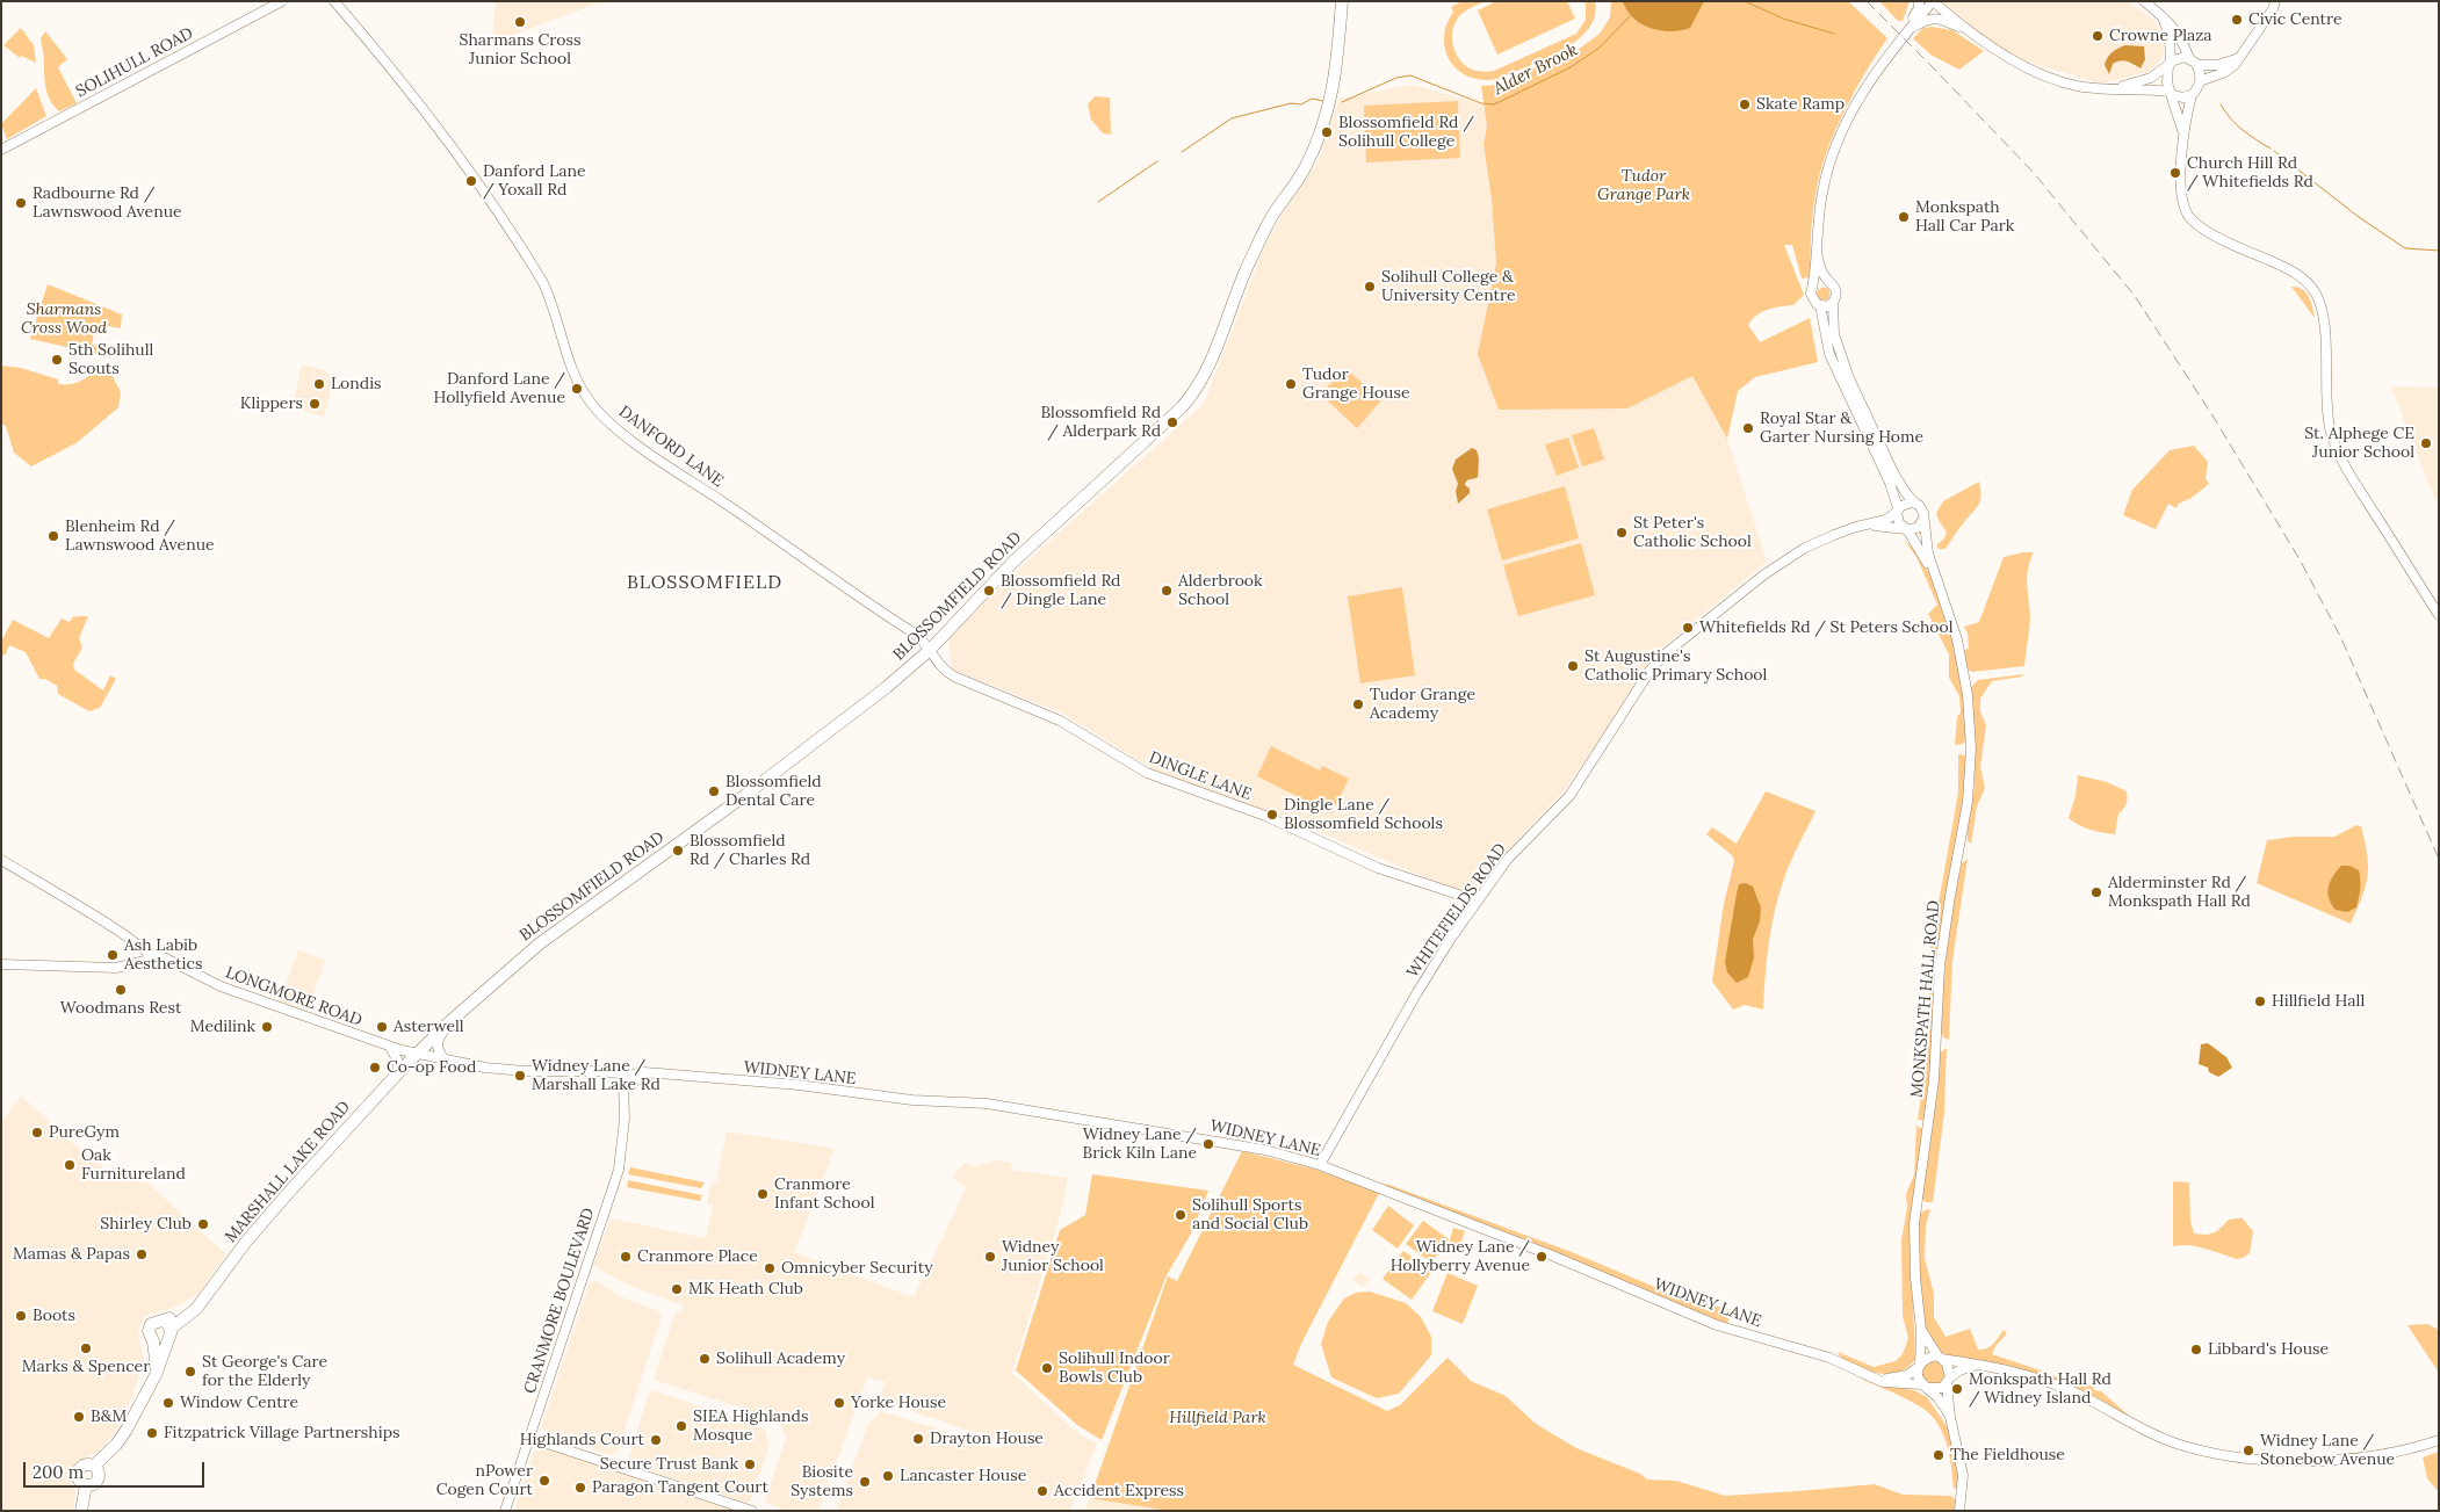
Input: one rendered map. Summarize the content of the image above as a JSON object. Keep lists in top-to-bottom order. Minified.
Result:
{"streets":{"main road":["BLOSSOMFIELD ROAD","MARSHALL LAKE ROAD"],"street":["SOLIHULL ROAD","DANFORD LANE","DINGLE LANE","WHITEFIELDS ROAD","LONGMORE ROAD","MONKSPATH HALL ROAD","WIDNEY LANE","CRANMORE BOULEVARD"]},"crossings":[["DANFORD LANE","BLOSSOMFIELD ROAD"],["DANFORD LANE","DINGLE LANE"],["BLOSSOMFIELD ROAD","DINGLE LANE"],["BLOSSOMFIELD ROAD","LONGMORE ROAD"],["BLOSSOMFIELD ROAD","WIDNEY LANE"],["BLOSSOMFIELD ROAD","MARSHALL LAKE ROAD"],["DINGLE LANE","WHITEFIELDS ROAD"],["WHITEFIELDS ROAD","MONKSPATH HALL ROAD"],["WHITEFIELDS ROAD","WIDNEY LANE"],["LONGMORE ROAD","WIDNEY LANE"],["MONKSPATH HALL ROAD","WIDNEY LANE"],["WIDNEY LANE","CRANMORE BOULEVARD"]],"districts":["BLOSSOMFIELD"],"water":["Alder Brook"],"parks":["Tudor Grange Park","Sharmans Cross Wood","Hillfield Park"],"places":["Civic Centre","Sharmans Cross Junior School","Crowne Plaza","Skate Ramp","Blossomfield Rd / Solihull College","Church Hill Rd / Whitefields Rd","Danford Lane / Yoxall Rd","Radbourne Rd / Lawnswood Avenue","Monkspath Hall Car Park","Solihull College & University Centre","5th Solihull Scouts","Londis","Tudor Grange House","Danford Lane / Hollyfield Avenue","Klippers","Blossomfield Rd / Alderpark Rd","Royal Star & Garter Nursing Home","St. Alphege CE Junior School","St Peter's Catholic School","Blenheim Rd / Lawnswood Avenue","Blossomfield Rd / Dingle Lane","Alderbrook School","Whitefields Rd / St Peters School","St Augustine's Catholic Primary School","Tudor Grange Academy","Blossomfield Dental Care","Dingle Lane / Blossomfield Schools","Blossomfield Rd / Charles Rd","Alderminster Rd / Monkspath Hall Rd","Ash Labib Aesthetics","Woodmans Rest","Hillfield Hall","Medilink","Asterwell","Co-op Food","Widney Lane / Marshall Lake Rd","PureGym","Widney Lane / Brick Kiln Lane","Oak Furnitureland","Cranmore Infant School","Solihull Sports and Social Club","Shirley Club","Mamas & Papas","Cranmore Place","Widney Junior School","Widney Lane / Hollyberry Avenue","Omnicyber Security","MK Heath Club","Boots","Marks & Spencer","Libbard's House","Solihull Academy","Solihull Indoor Bowls Club","St George's Care for the Elderly","Monkspath Hall Rd / Widney Island","Window Centre","Yorke House","B&M","SIEA Highlands Mosque","Fitzpatrick Village Partnerships","Drayton House","Highlands Court","Widney Lane / Stonebow Avenue","The Fieldhouse","Secure Trust Bank","Lancaster House","nPower Cogen Court","Biosite Systems","Paragon Tangent Court","Accident Express"],"scale_bar":"200 m"}
